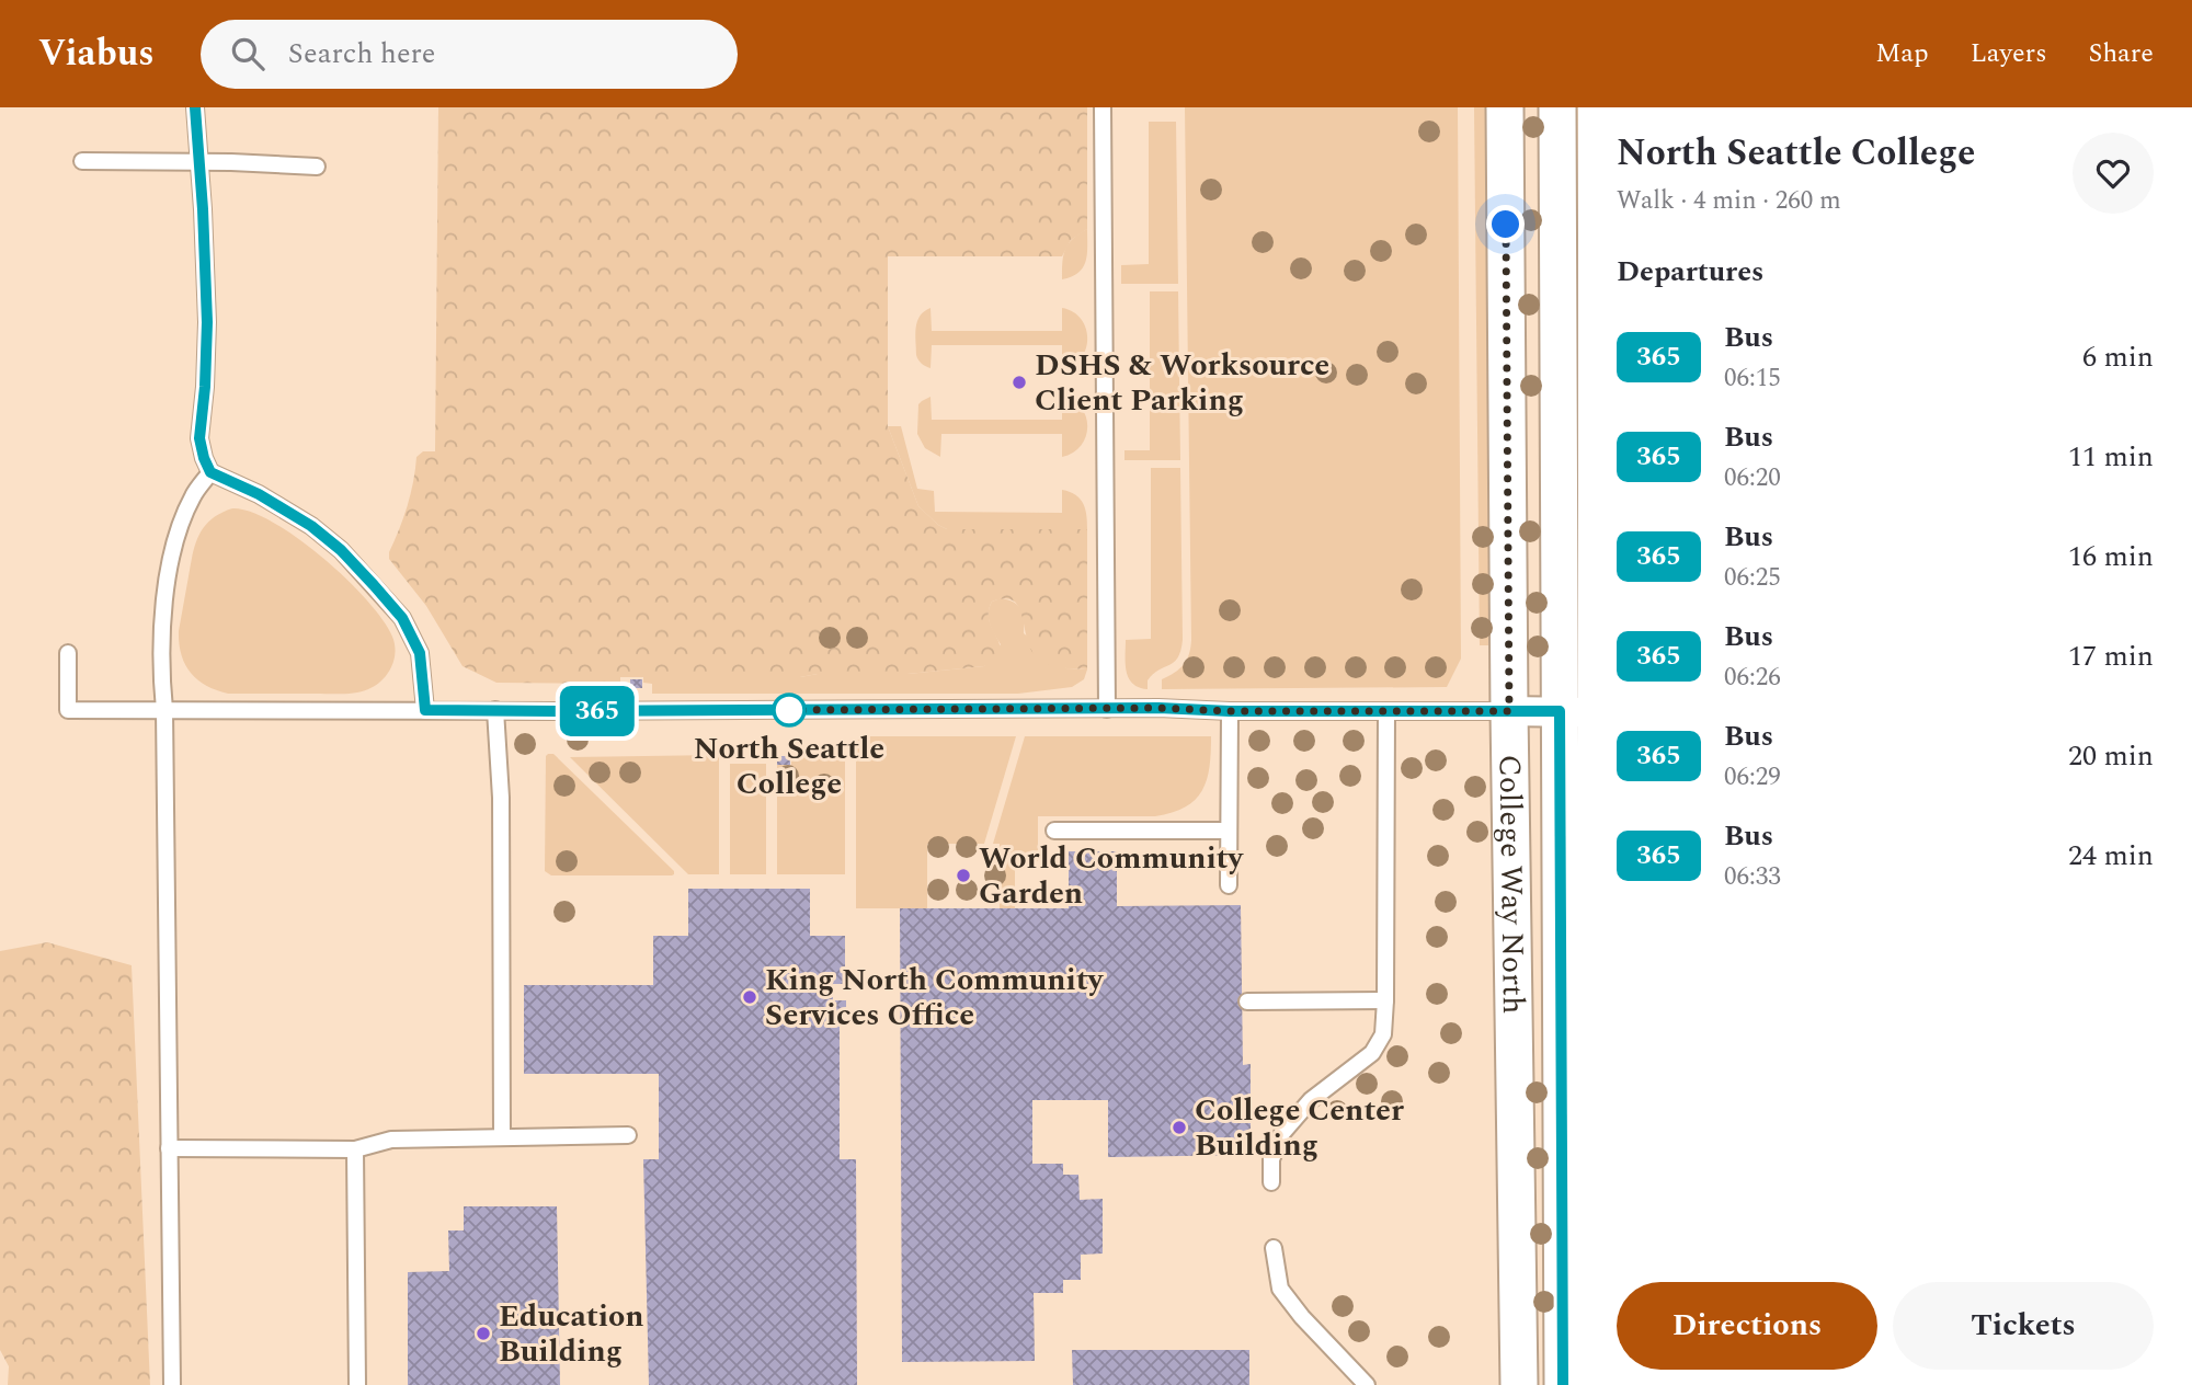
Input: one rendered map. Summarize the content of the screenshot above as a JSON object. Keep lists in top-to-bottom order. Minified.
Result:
{"streets":{"street":["College Way North"]},"places":["DSHS & Worksource Client Parking","North Seattle College","World Community Garden","King North Community Services Office","College Center Building","Education Building"],"lines":["bus line 365"],"page":{"header":"Viabus","search":"Search here","nav":["Map","Layers","Share"],"on_map":"365","heading":[["North Seattle College","Walk · 4 min · 260 m"],"Departures"],"list":[{"mark":"365","name":"Bus","note":"06:15","value":"6 min"},{"mark":"365","name":"Bus","note":"06:20","value":"11 min"},{"mark":"365","name":"Bus","note":"06:25","value":"16 min"},{"mark":"365","name":"Bus","note":"06:26","value":"17 min"},{"mark":"365","name":"Bus","note":"06:29","value":"20 min"},{"mark":"365","name":"Bus","note":"06:33","value":"24 min"}],"buttons":["Directions","Tickets"]}}
